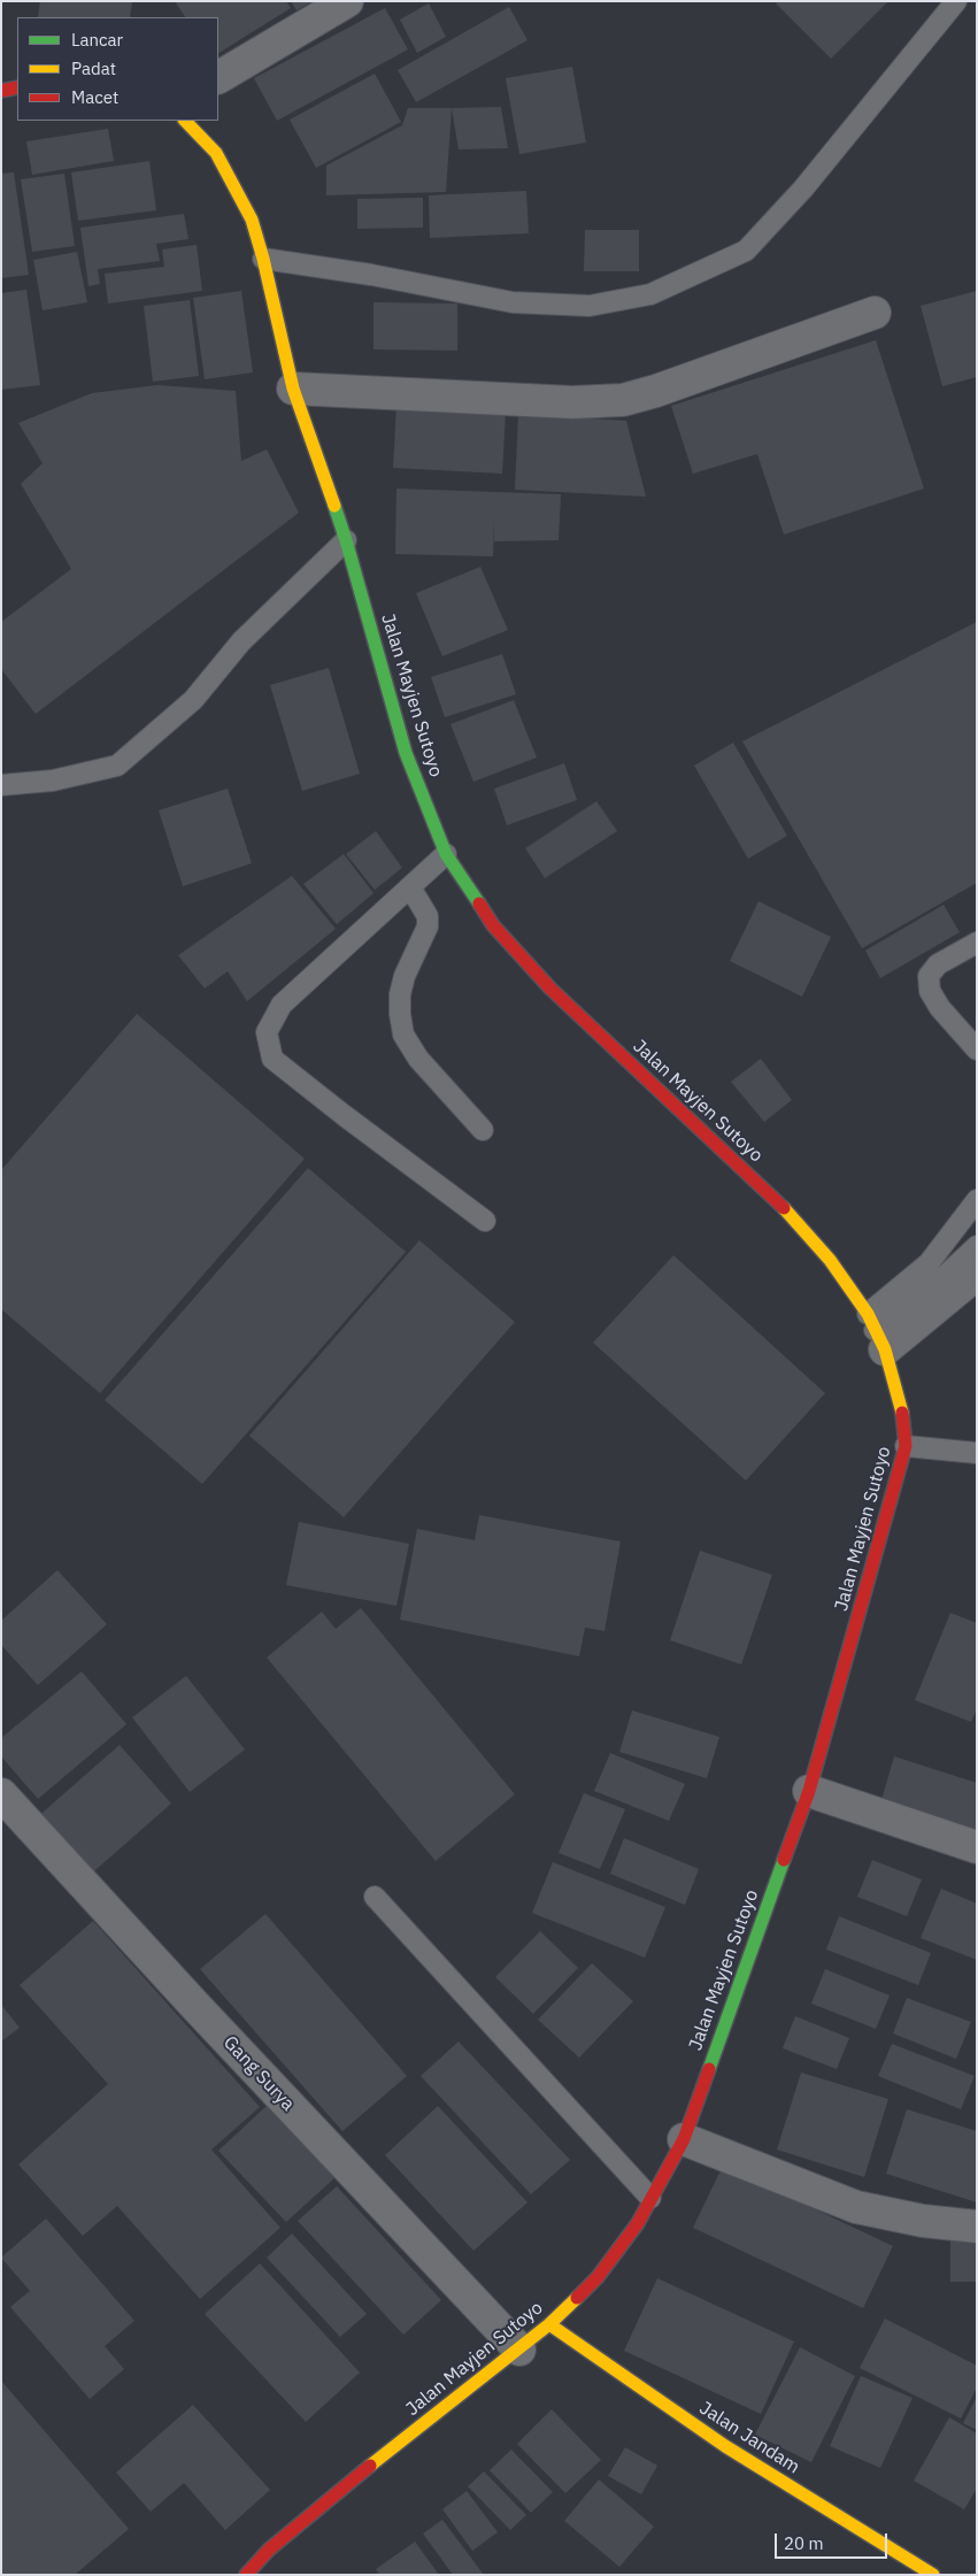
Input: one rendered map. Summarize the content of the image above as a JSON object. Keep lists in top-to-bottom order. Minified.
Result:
{"streets":{"main road":["Jalan Mayjen Sutoyo","Jalan Jandam"],"street":["Gang Surya"]},"crossings":[["Jalan Mayjen Sutoyo","Gang Surya"],["Jalan Mayjen Sutoyo","Jalan Jandam"]],"legend":["Lancar","Padat","Macet"],"scale_bar":"20 m"}
